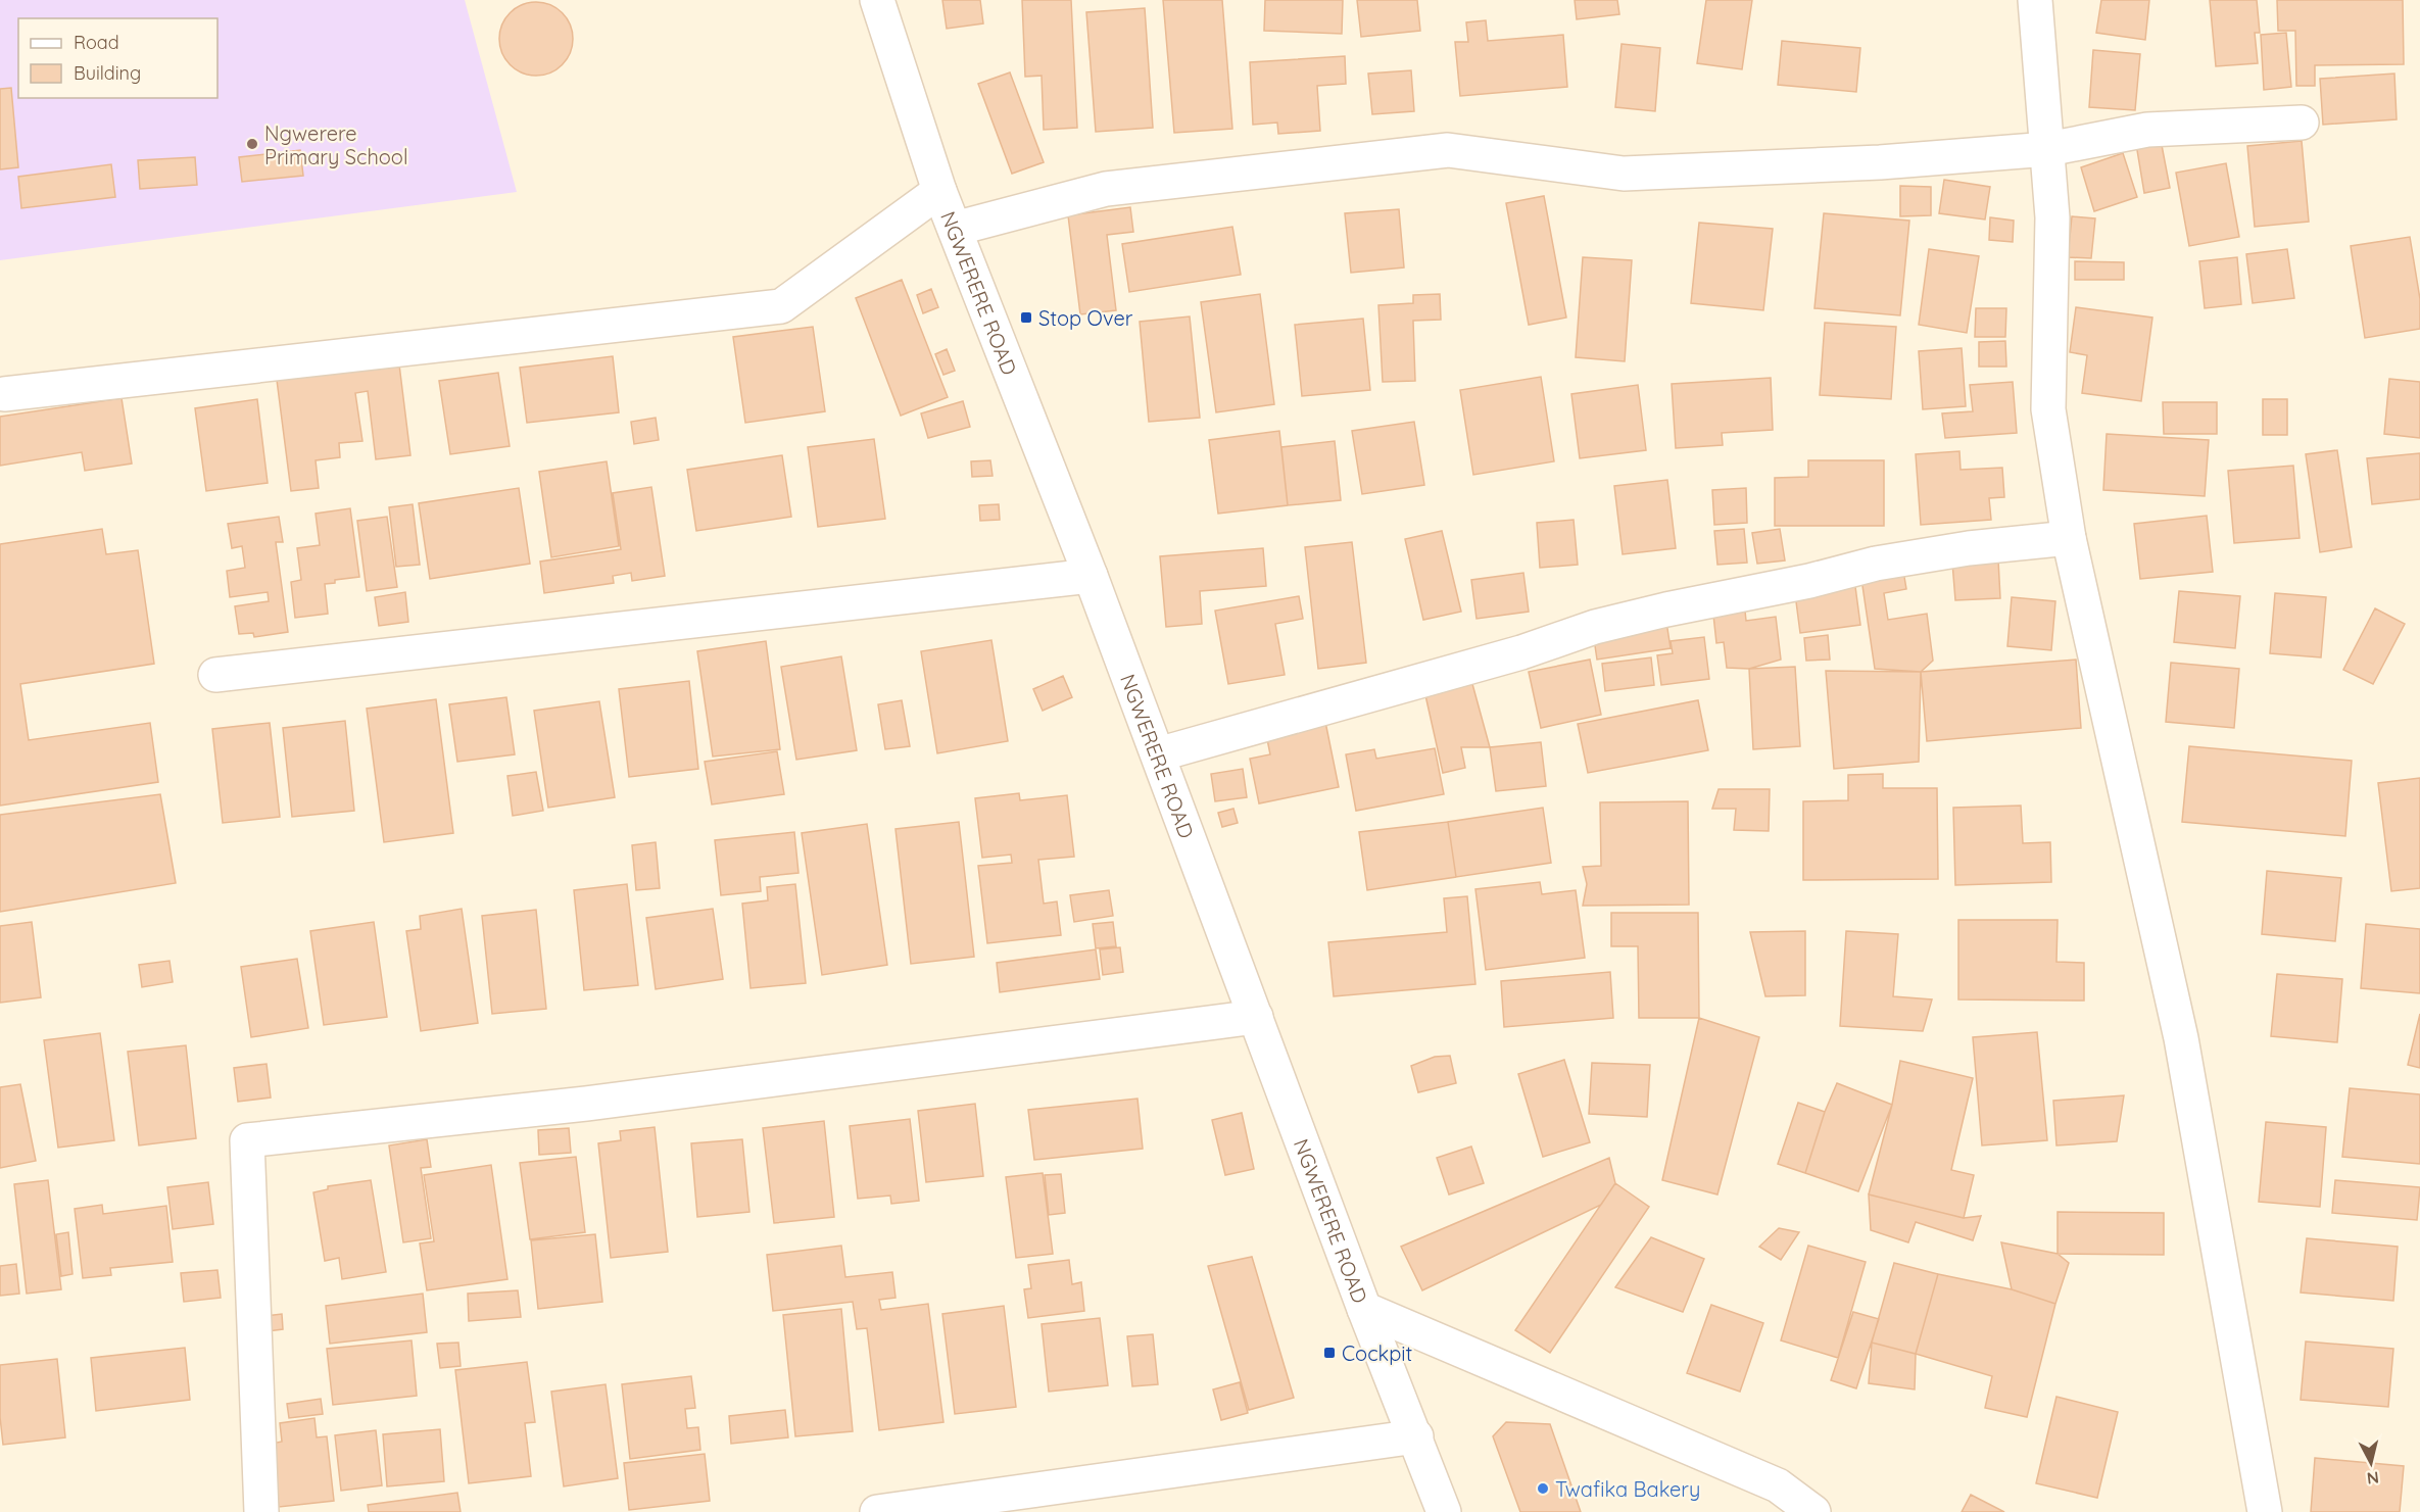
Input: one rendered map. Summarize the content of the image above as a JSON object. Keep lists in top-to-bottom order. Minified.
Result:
{"streets":{"street":["NGWERERE ROAD"]},"places":{"other":["Ngwerere Primary School","Twafika Bakery"],"transit":["Stop Over","Cockpit"]},"legend":["Road","Building"],"north":"bottom"}
